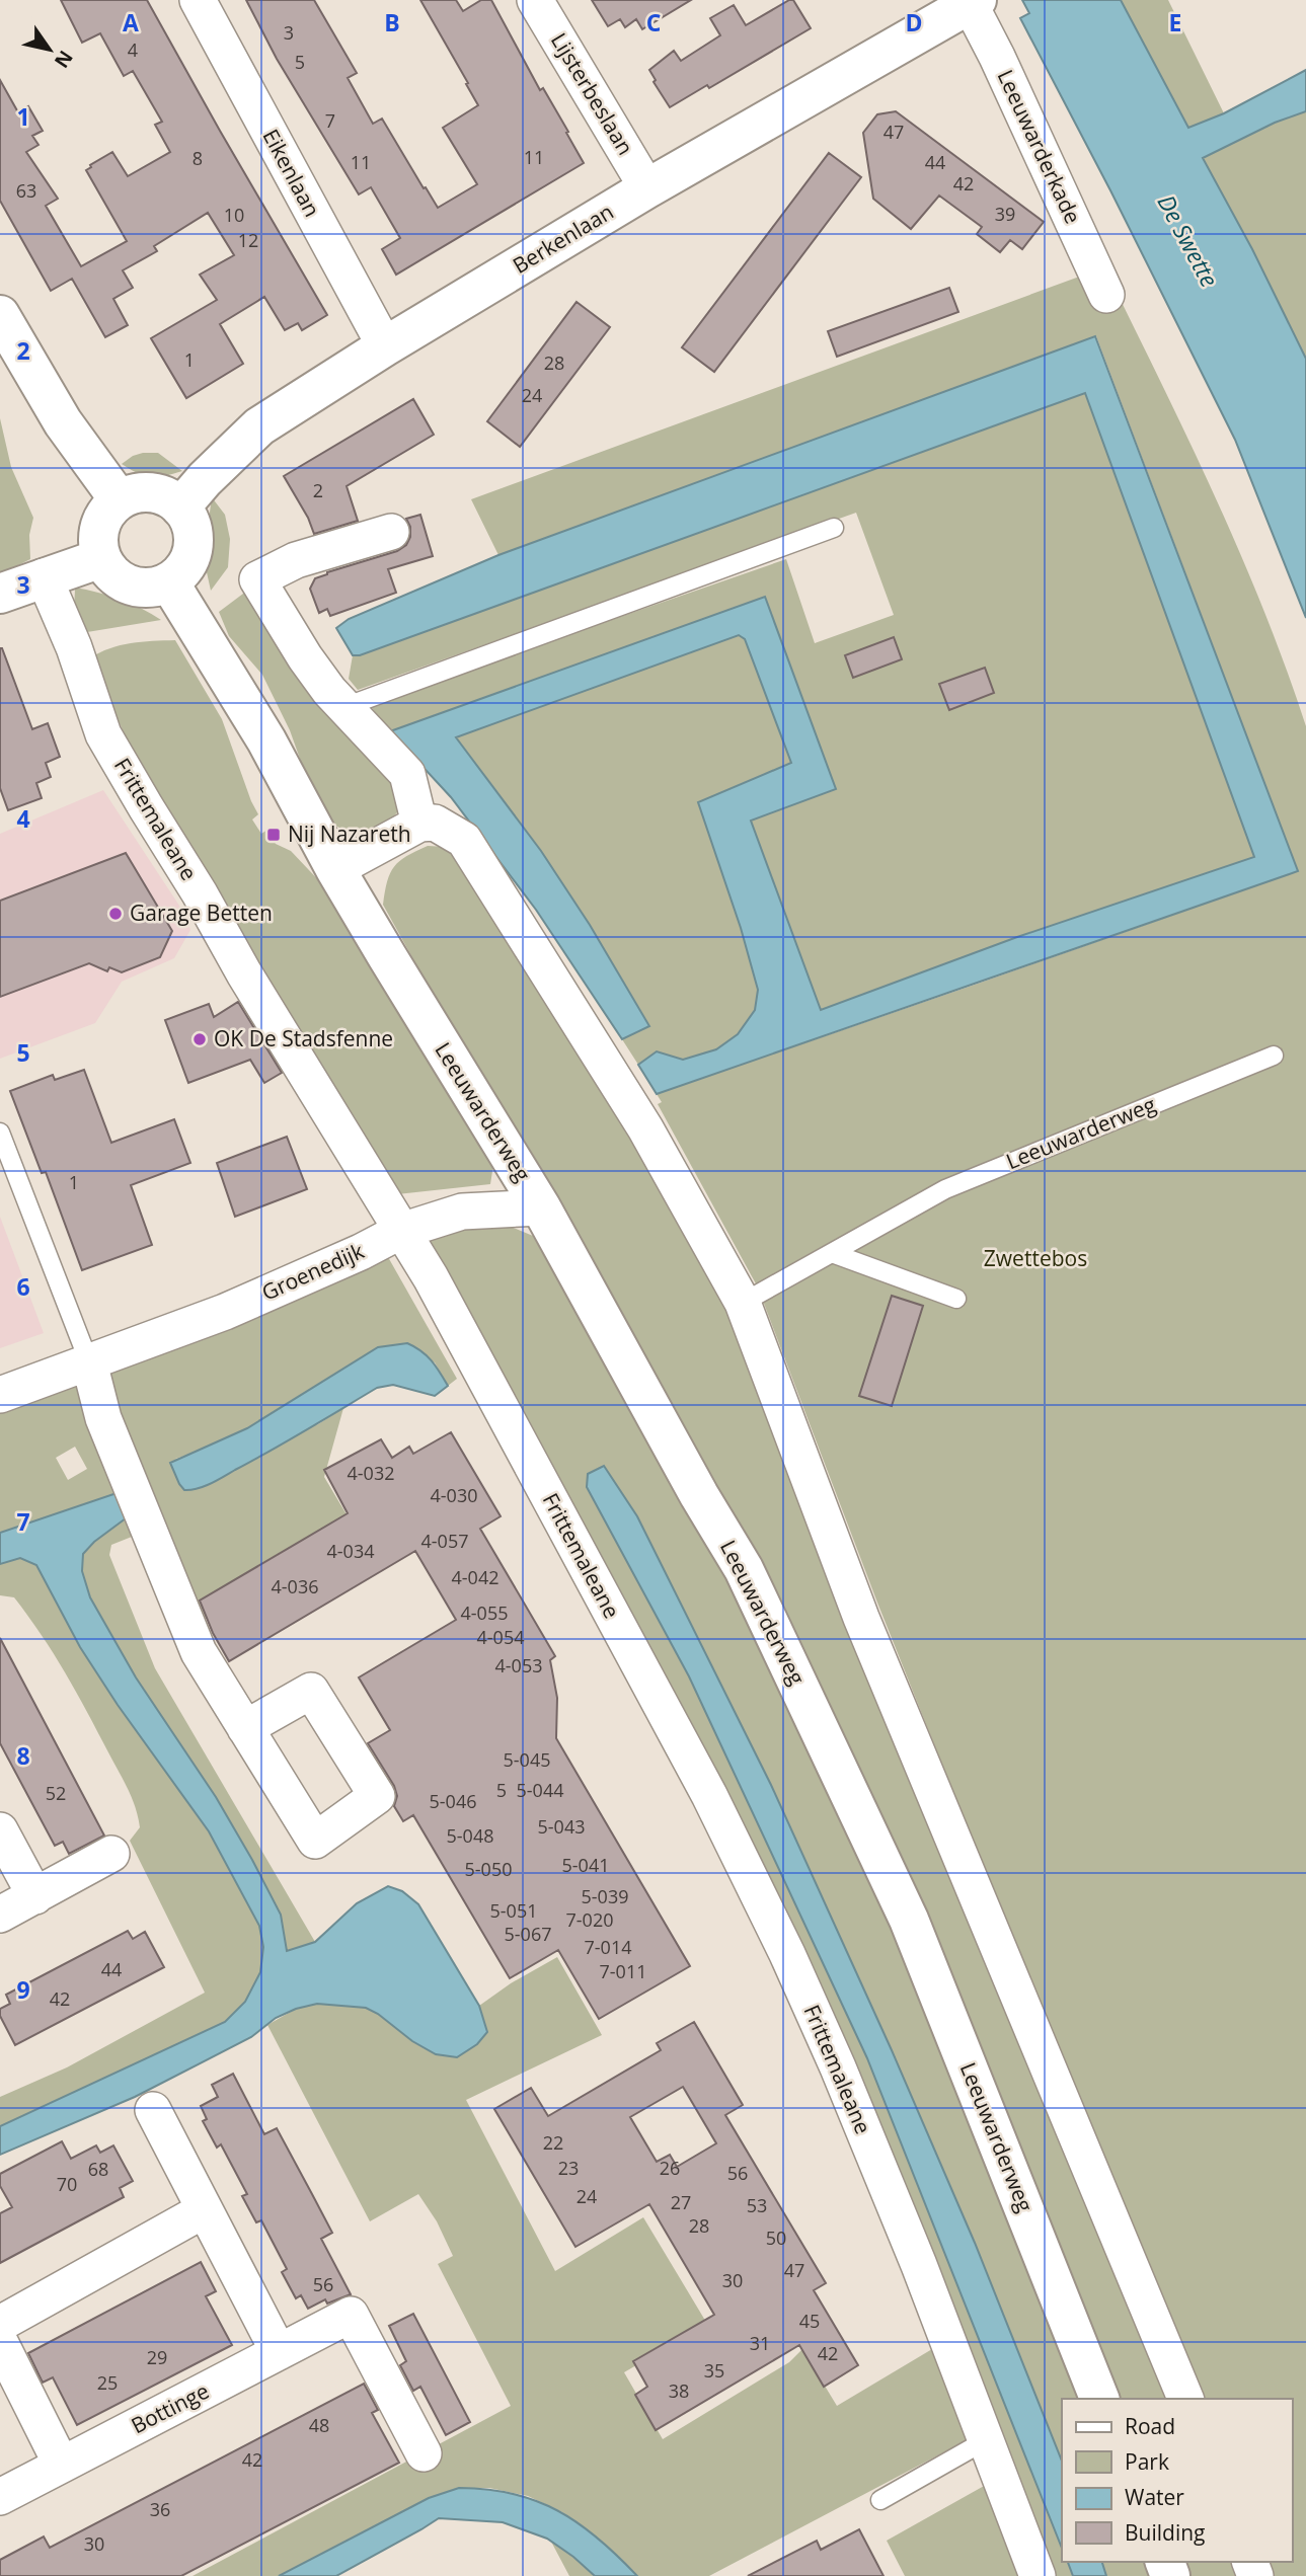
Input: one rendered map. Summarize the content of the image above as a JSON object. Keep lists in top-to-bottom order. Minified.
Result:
{"streets":{"main road":["Berkenlaan","Leeuwarderweg"],"street":["Lijsterbeslaan","Leeuwarderkade","Eikenlaan","Frittemaleane","Groenedijk","Bottinge"]},"crossings":[["Lijsterbeslaan","Berkenlaan"],["Leeuwarderkade","Berkenlaan"],["Eikenlaan","Berkenlaan"],["Berkenlaan","Leeuwarderweg"],["Frittemaleane","Groenedijk"],["Leeuwarderweg","Groenedijk"]],"water":["De Swette"],"parks":["Zwettebos"],"places":{"transit":["Nij Nazareth"],"other":["Garage Betten","OK De Stadsfenne"]},"house_numbers":["3","4","5","7","47","11","8","11","44","42","63","39","10","12","1","28","24","2","1","4-032","4-030","4-057","4-034","4-042","4-036","4-055","4-054","4-053","5-045","5","5-044","52","5-046","5-043","5-048","5-041","5-050","5-039","5-051","7-020","5-067","7-014","44","7-011","42","22","23","26","68","56","70","24","27","53","28","50","47","30","56","45","31","42","29","35","25","38","48","42","36","30"],"legend":["Road","Park","Water","Building"],"north":"bottom right","grid":{"columns":["A","B","C","D","E"],"rows":["1","2","3","4","5","6","7","8","9"]}}
